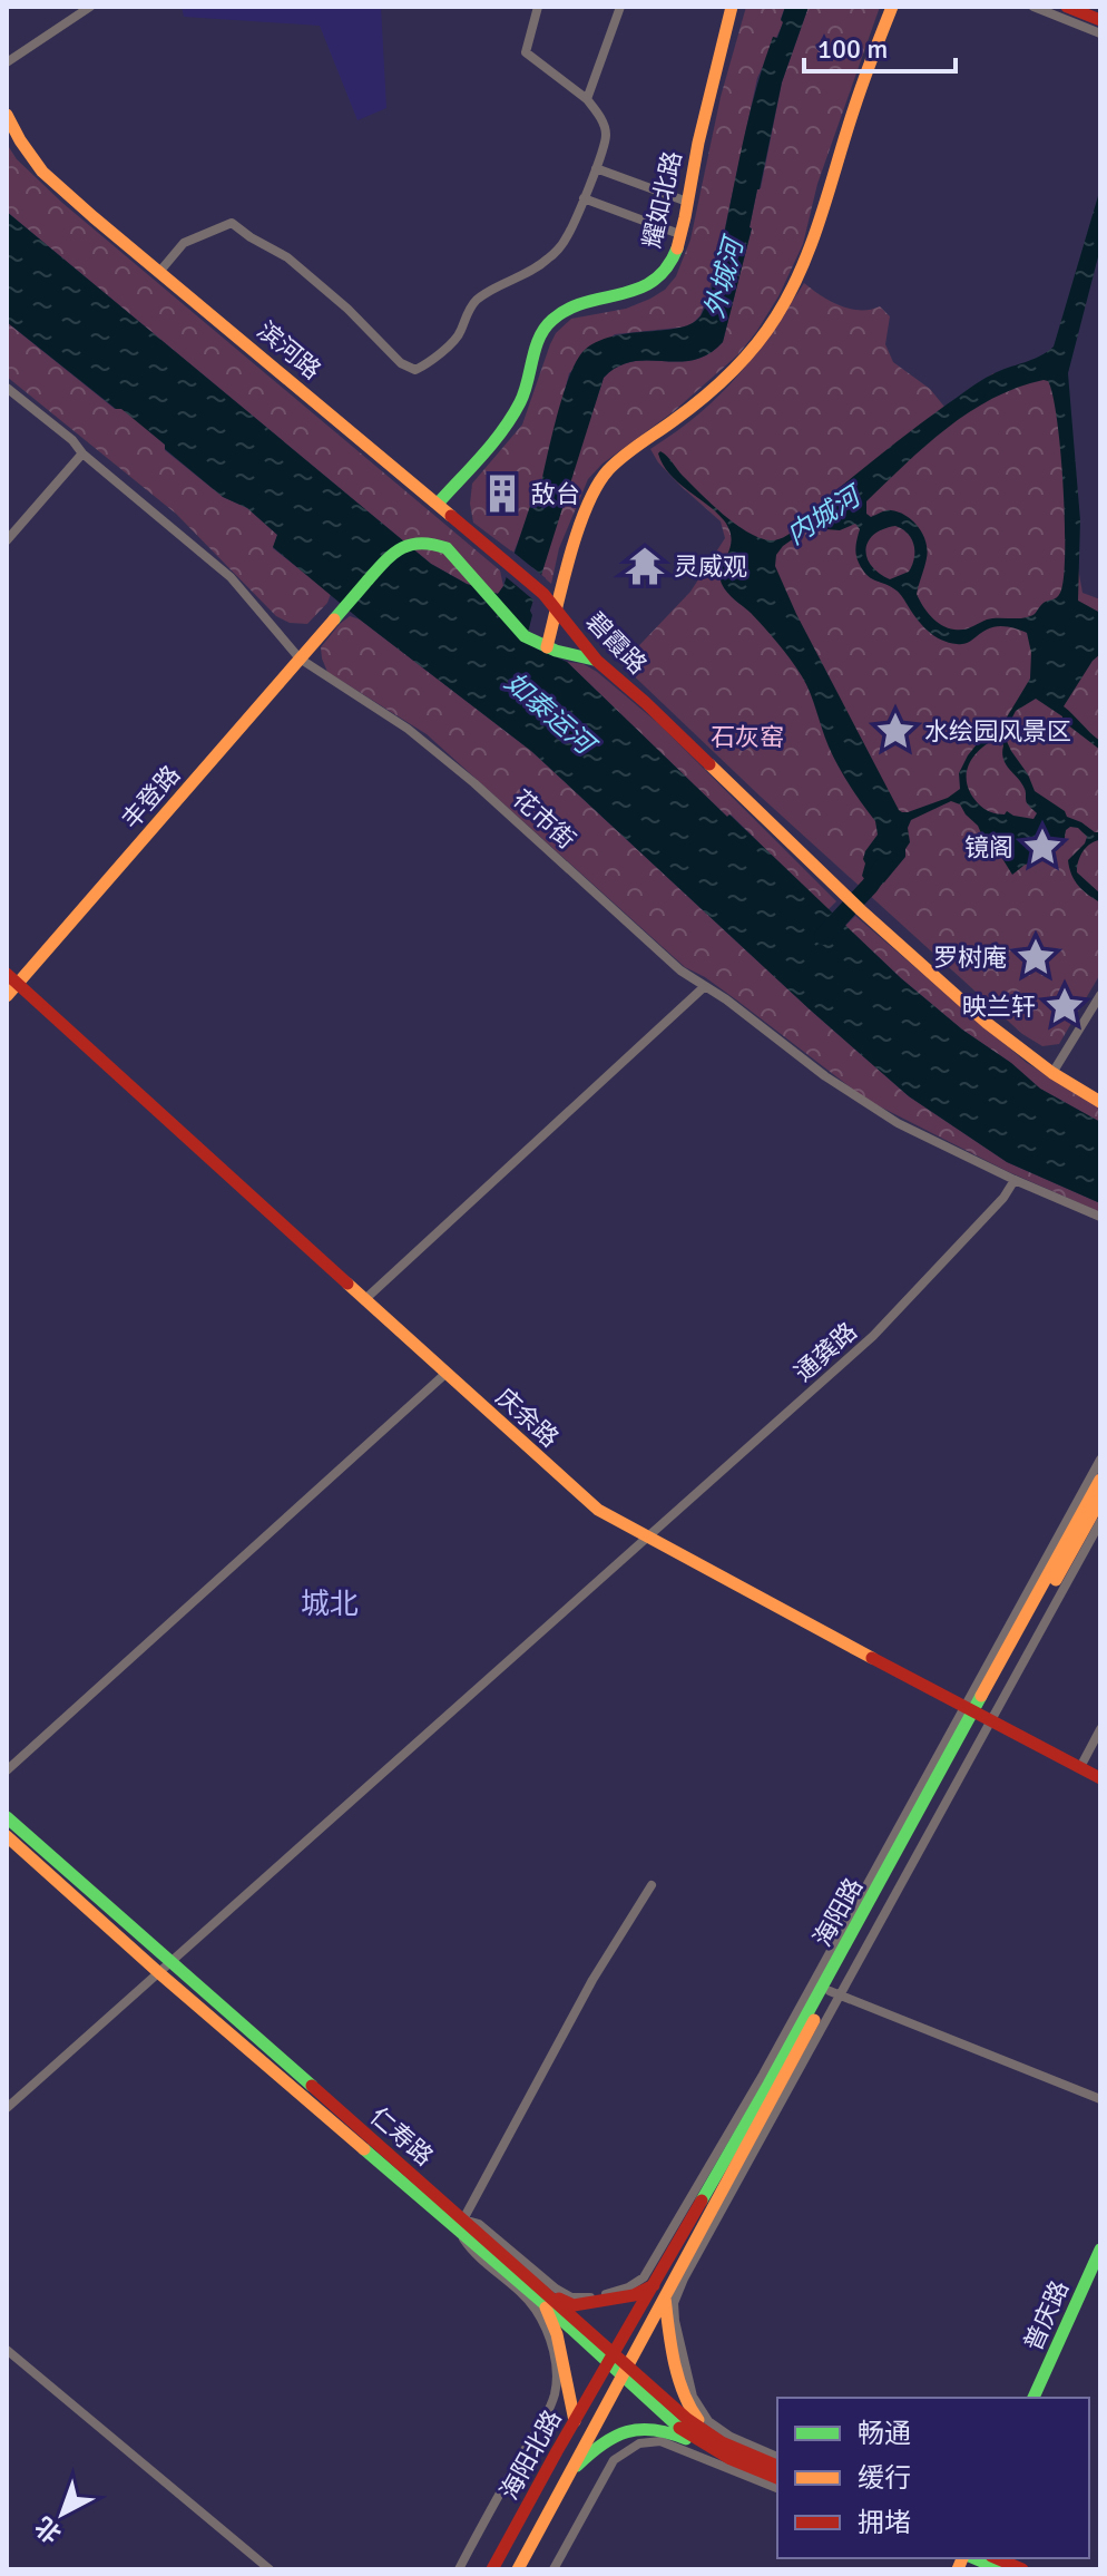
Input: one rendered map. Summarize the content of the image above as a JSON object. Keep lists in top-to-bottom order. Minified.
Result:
{"streets":{"street":["耀如北路","滨河路","碧霞路","丰登路","花市街","通龚路","庆余路","海阳路","仁寿路","普庆路","海阳北路"]},"crossings":[["耀如北路","滨河路"],["滨河路","碧霞路"],["丰登路","花市街"],["丰登路","庆余路"],["花市街","通龚路"],["通龚路","庆余路"],["通龚路","仁寿路"],["庆余路","海阳路"],["海阳路","仁寿路"],["海阳路","海阳北路"],["仁寿路","海阳北路"]],"districts":["城北"],"water":["外城河","内城河","如泰运河"],"parks":["石灰窑"],"places":{"building":["敌台"],"temple":["灵威观"],"place":["水绘园风景区","镜阁","罗树庵","映兰轩"]},"legend":["畅通","缓行","拥堵"],"scale_bar":"100 m","north":"bottom left"}
